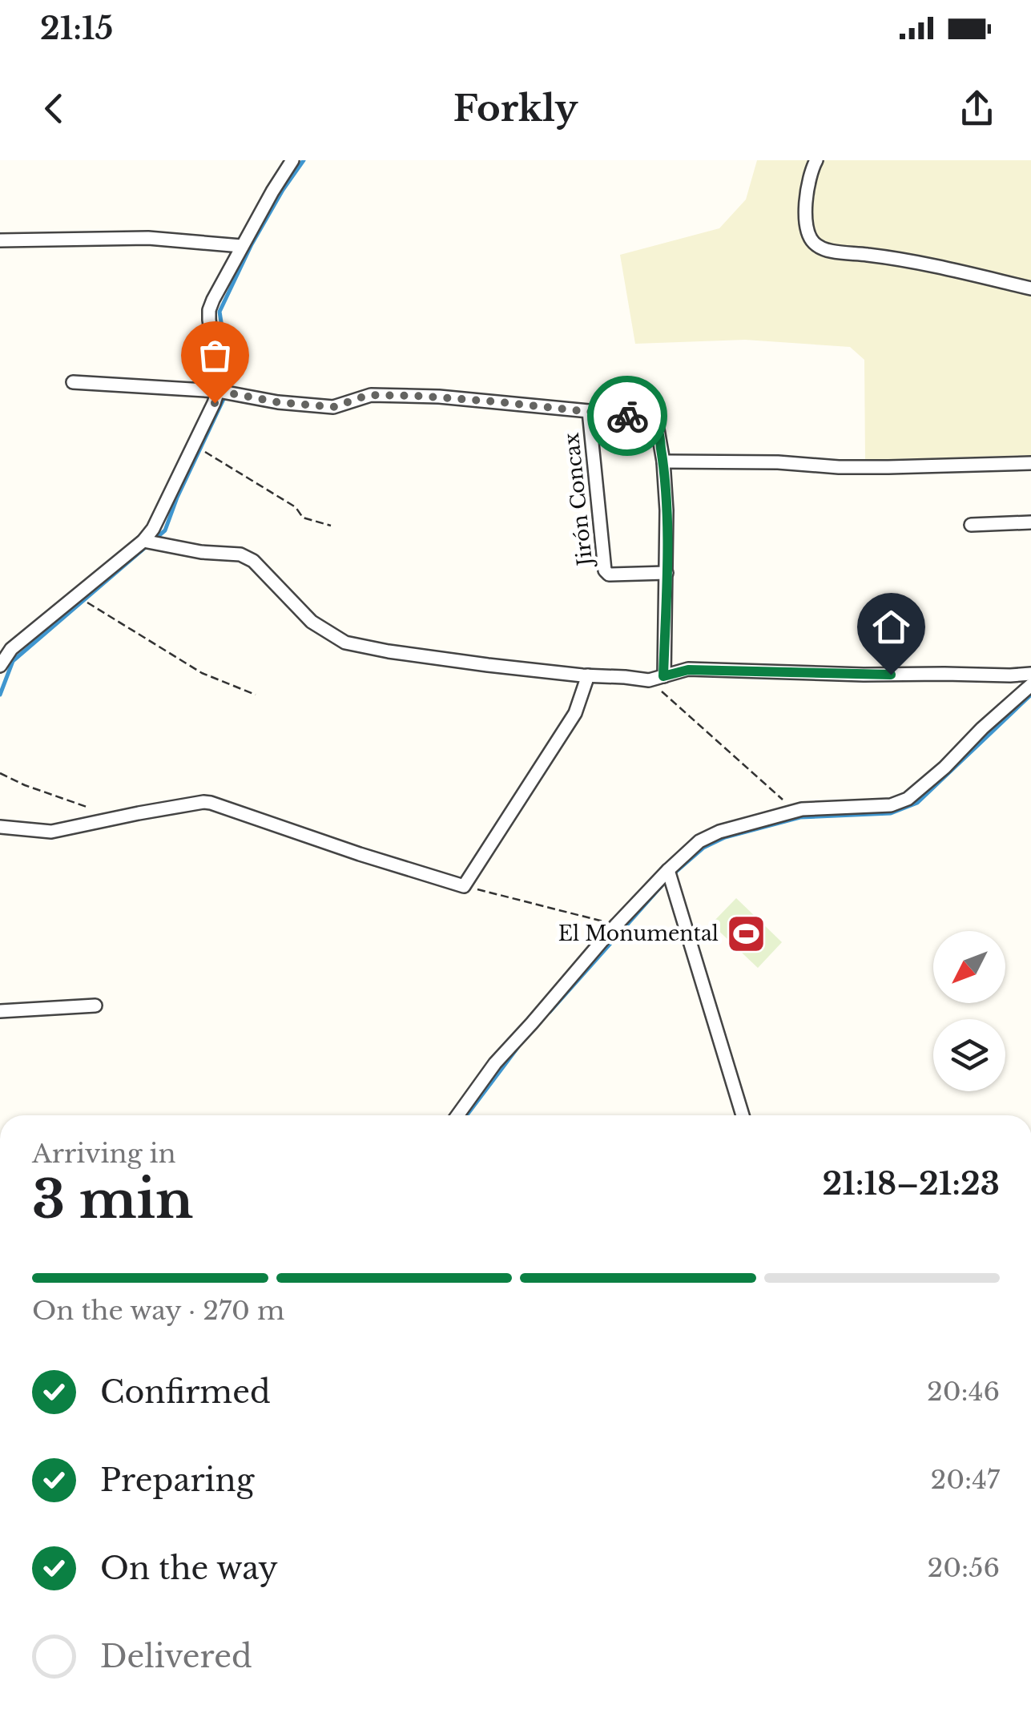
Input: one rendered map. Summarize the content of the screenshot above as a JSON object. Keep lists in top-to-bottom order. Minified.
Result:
{"streets":{"street":["Jirón Concax"]},"places":{"sports":["El Monumental"]},"north":"bottom left","page":{"status":"21:15","header":"Forkly","heading":["3 min","Arriving in","21:18–21:23"],"bar":"On the way · 270 m","list":[["Confirmed","20:46"],["Preparing","20:47"],["On the way","20:56"],"Delivered"]}}
